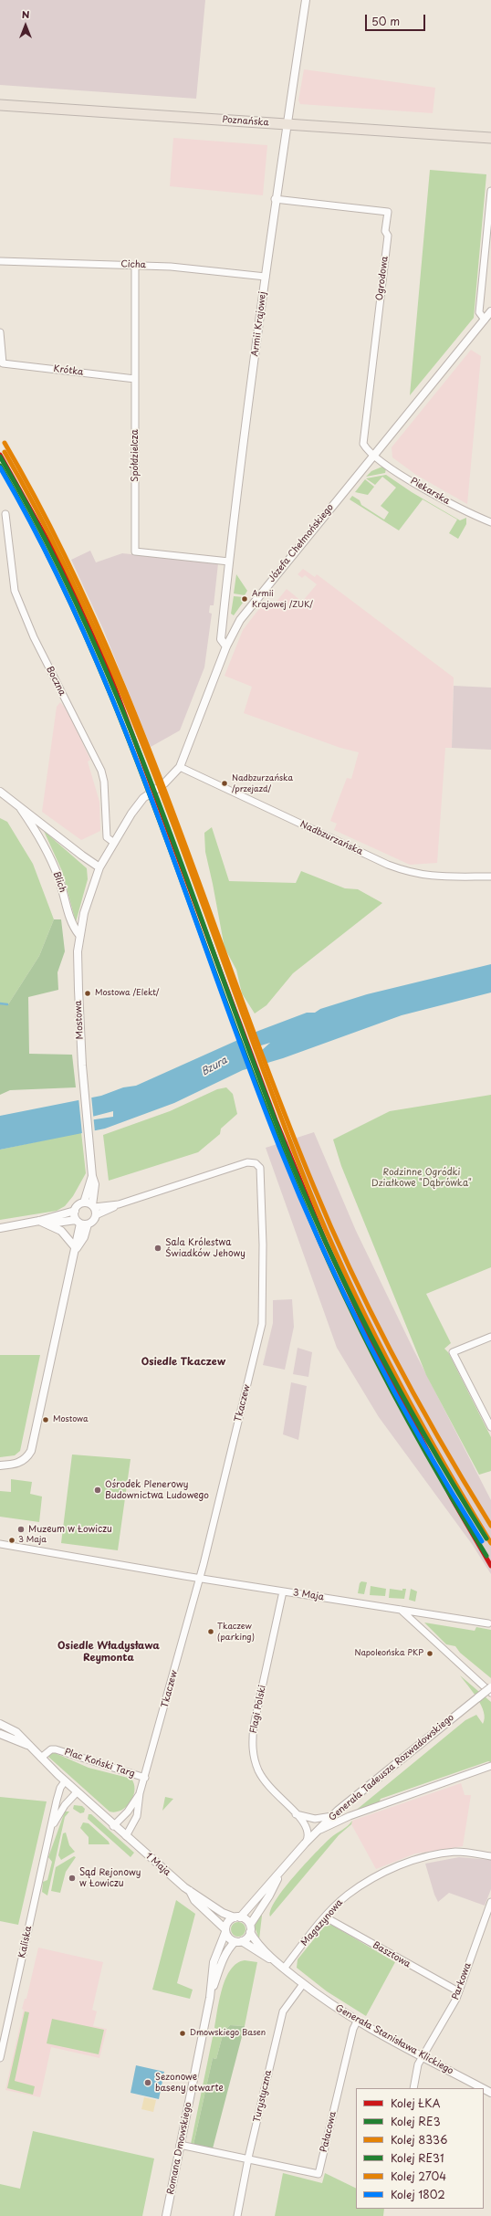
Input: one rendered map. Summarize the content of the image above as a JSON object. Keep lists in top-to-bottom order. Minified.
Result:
{"streets":{"main road":["Poznańska"],"street":["Cicha","Ogrodowa","Armii Krajowej","Krótka","Spółdzielcza","Piekarska","Józefa Chełmońskiego","Boczna","Nadbzurzańska","Blich","Mostowa","Tkaczew","3 Maja","Flagi Polski","Plac Koński Targ","Generała Tadeusza Rozwadowskiego","1 Maja","Magazynowa","Kaliska","Basztowa","Parkowa","Generała Stanisława Klickiego","Turystyczna","Pałacowa","Romana Dmowskiego"]},"crossings":[["Poznańska","Armii Krajowej"],["Cicha","Armii Krajowej"],["Cicha","Spółdzielcza"],["Ogrodowa","Armii Krajowej"],["Ogrodowa","Piekarska"],["Ogrodowa","Józefa Chełmońskiego"],["Armii Krajowej","Spółdzielcza"],["Armii Krajowej","Józefa Chełmońskiego"],["Krótka","Spółdzielcza"],["Piekarska","Józefa Chełmońskiego"],["Józefa Chełmońskiego","Boczna"],["Józefa Chełmońskiego","Nadbzurzańska"],["Józefa Chełmońskiego","Blich"],["Józefa Chełmońskiego","Mostowa"],["Blich","Mostowa"],["Mostowa","Tkaczew"],["Tkaczew","3 Maja"],["Tkaczew","Plac Koński Targ"],["3 Maja","Flagi Polski"],["Flagi Polski","Generała Tadeusza Rozwadowskiego"],["Plac Koński Targ","1 Maja"],["Generała Tadeusza Rozwadowskiego","1 Maja"],["Generała Tadeusza Rozwadowskiego","Romana Dmowskiego"],["1 Maja","Romana Dmowskiego"],["Magazynowa","Basztowa"],["Magazynowa","Generała Stanisława Klickiego"],["Basztowa","Parkowa"],["Parkowa","Generała Stanisława Klickiego"],["Generała Stanisława Klickiego","Turystyczna"],["Generała Stanisława Klickiego","Pałacowa"],["Turystyczna","Pałacowa"]],"districts":["Osiedle Tkaczew","Osiedle Władysława Reymonta"],"water":["Bzura"],"parks":["Rodzinne Ogródki Działkowe \"Dąbrówka\""],"places":["Armii Krajowej /ZUK/","Nadbzurzańska /przejazd/","Mostowa /Elekt/","Sala Królestwa Świadków Jehowy","Mostowa","Ośrodek Plenerowy Budownictwa Ludowego","Muzeum w Łowiczu","3 Maja","Tkaczew (parking)","Napoleońska PKP","Sąd Rejonowy w Łowiczu","Dmowskiego Basen","Sezonowe baseny otwarte"],"lines":["rail line 2704","rail line 8336","rail line ŁKA","rail line RE31","rail line RE3","rail line 1802"],"legend":["Kolej ŁKA","Kolej RE3","Kolej 8336","Kolej RE31","Kolej 2704","Kolej 1802"],"scale_bar":"50 m","north":"top"}
